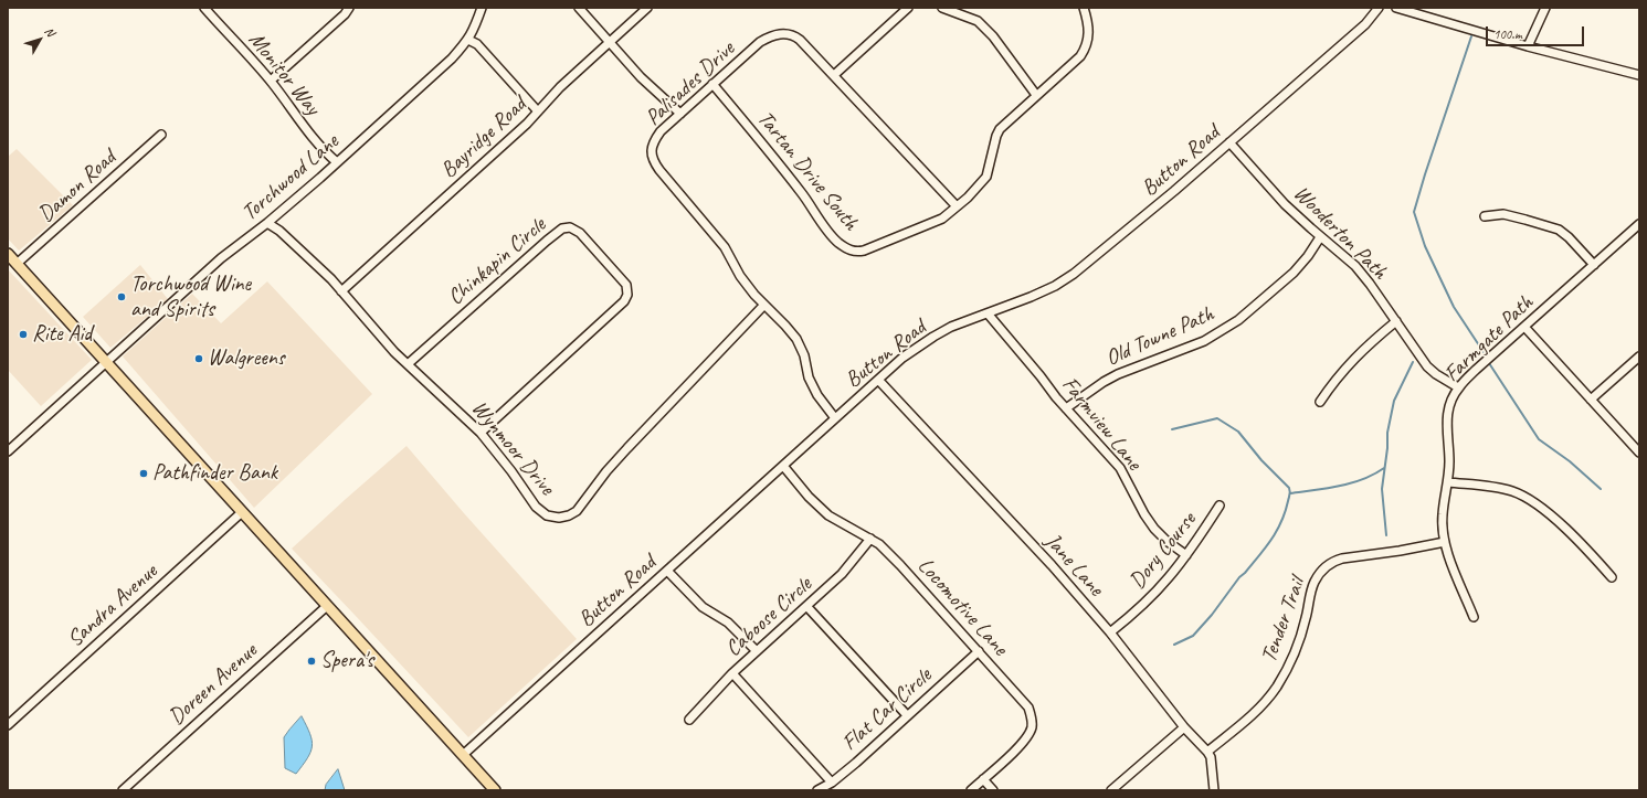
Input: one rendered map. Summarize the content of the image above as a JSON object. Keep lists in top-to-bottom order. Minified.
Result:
{"streets":{"street":["Monitor Way","Palisades Drive","Bayridge Road","Button Road","Tartan Drive South","Torchwood Lane","Damon Road","Wooderton Path","Chinkapin Circle","Old Towne Path","Farmgate Path","Farmview Lane","Wynmoor Drive","Dory Course","Jane Lane","Sandra Avenue","Locomotive Lane","Caboose Circle","Tender Trail","Doreen Avenue","Flat Car Circle"]},"crossings":[["Monitor Way","Torchwood Lane"],["Palisades Drive","Button Road"],["Palisades Drive","Tartan Drive South"],["Palisades Drive","Wynmoor Drive"],["Bayridge Road","Wynmoor Drive"],["Button Road","Wooderton Path"],["Button Road","Farmview Lane"],["Button Road","Jane Lane"],["Button Road","Locomotive Lane"],["Torchwood Lane","Wynmoor Drive"],["Wooderton Path","Old Towne Path"],["Wooderton Path","Farmgate Path"],["Chinkapin Circle","Wynmoor Drive"],["Old Towne Path","Farmview Lane"],["Farmgate Path","Tender Trail"],["Farmview Lane","Dory Course"],["Dory Course","Jane Lane"],["Jane Lane","Tender Trail"],["Locomotive Lane","Caboose Circle"],["Locomotive Lane","Flat Car Circle"]],"places":["Torchwood Wine and Spirits","Rite Aid","Walgreens","Pathfinder Bank","Spera's"],"scale_bar":"100 m","north":"top right"}
